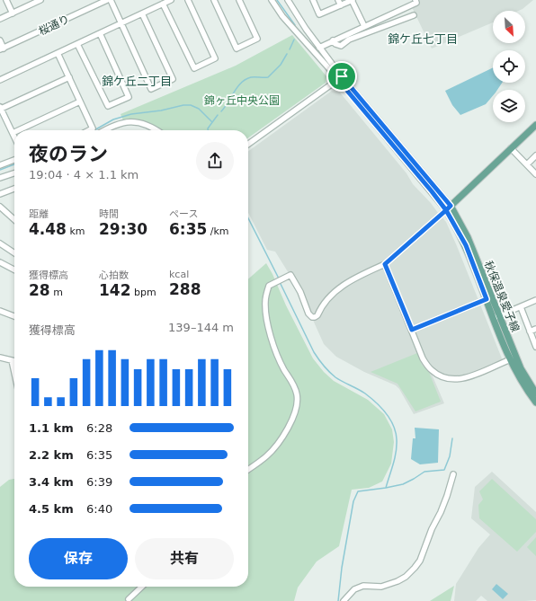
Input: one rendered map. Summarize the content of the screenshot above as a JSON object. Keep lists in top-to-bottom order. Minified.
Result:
{"streets":{"main road":["秋保温泉愛子線"],"street":["桜通り"]},"districts":["錦ケ丘七丁目","錦ケ丘二丁目"],"parks":["錦ヶ丘中央公園"],"north":"bottom right","page":{"heading":["夜のラン","19:04 · 4 × 1.1 km"],"stats":[["距離","4.48 km"],["時間","29:30"],["ペース","6:35 /km"],["獲得標高","28 m"],["心拍数","142 bpm"],["kcal","288"]],"chart":["獲得標高","139–144 m"],"list":[{"name":"1.1 km","note":"6:28"},{"name":"2.2 km","note":"6:35"},{"name":"3.4 km","note":"6:39"},{"name":"4.5 km","note":"6:40"}],"buttons":["保存","共有"]}}
